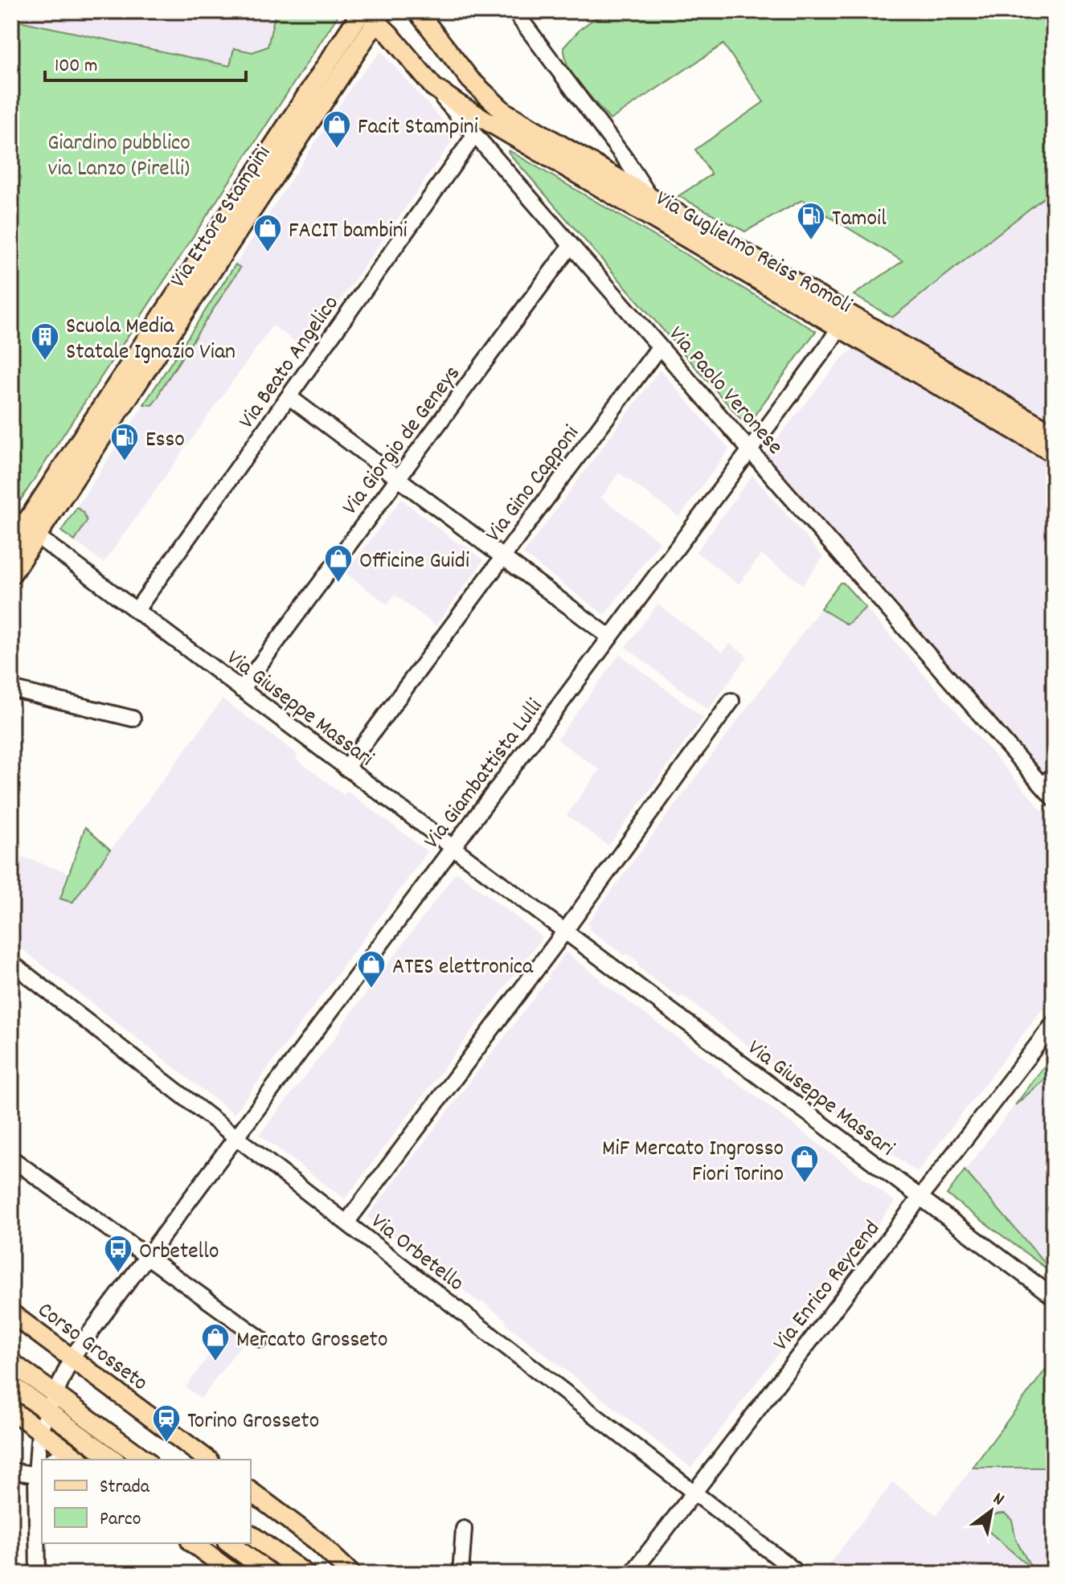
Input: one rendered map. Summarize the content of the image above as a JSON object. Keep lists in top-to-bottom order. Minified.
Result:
{"streets":{"main road":["Via Ettore Stampini","Via Guglielmo Reiss Romoli","Via Paolo Veronese","Corso Grosseto"],"street":["Via Beato Angelico","Via Giorgio de Geneys","Via Gino Capponi","Via Giuseppe Massari","Via Giambattista Lulli","Via Orbetello","Via Enrico Reycend"]},"crossings":[["Via Ettore Stampini","Via Paolo Veronese"],["Via Ettore Stampini","Via Giuseppe Massari"],["Via Guglielmo Reiss Romoli","Via Paolo Veronese"],["Via Guglielmo Reiss Romoli","Via Giambattista Lulli"],["Via Beato Angelico","Via Paolo Veronese"],["Via Beato Angelico","Via Giuseppe Massari"],["Via Paolo Veronese","Via Giorgio de Geneys"],["Via Paolo Veronese","Via Gino Capponi"],["Via Paolo Veronese","Via Giambattista Lulli"],["Via Giorgio de Geneys","Via Giuseppe Massari"],["Via Gino Capponi","Via Giuseppe Massari"],["Via Giuseppe Massari","Via Giambattista Lulli"],["Via Giuseppe Massari","Via Enrico Reycend"],["Via Giambattista Lulli","Via Orbetello"],["Via Giambattista Lulli","Corso Grosseto"],["Via Orbetello","Via Enrico Reycend"]],"parks":["Giardino pubblico via Lanzo (Pirelli)"],"places":{"shop":["Facit Stampini","FACIT bambini","Officine Guidi","ATES elettronica","MiF Mercato Ingrosso Fiori Torino","Mercato Grosseto"],"fuel station":["Tamoil","Esso"],"building":["Scuola Media Statale Ignazio Vian"],"bus stop":["Orbetello"],"station":["Torino Grosseto"]},"legend":["Strada","Parco"],"scale_bar":"100 m","north":"top right"}
